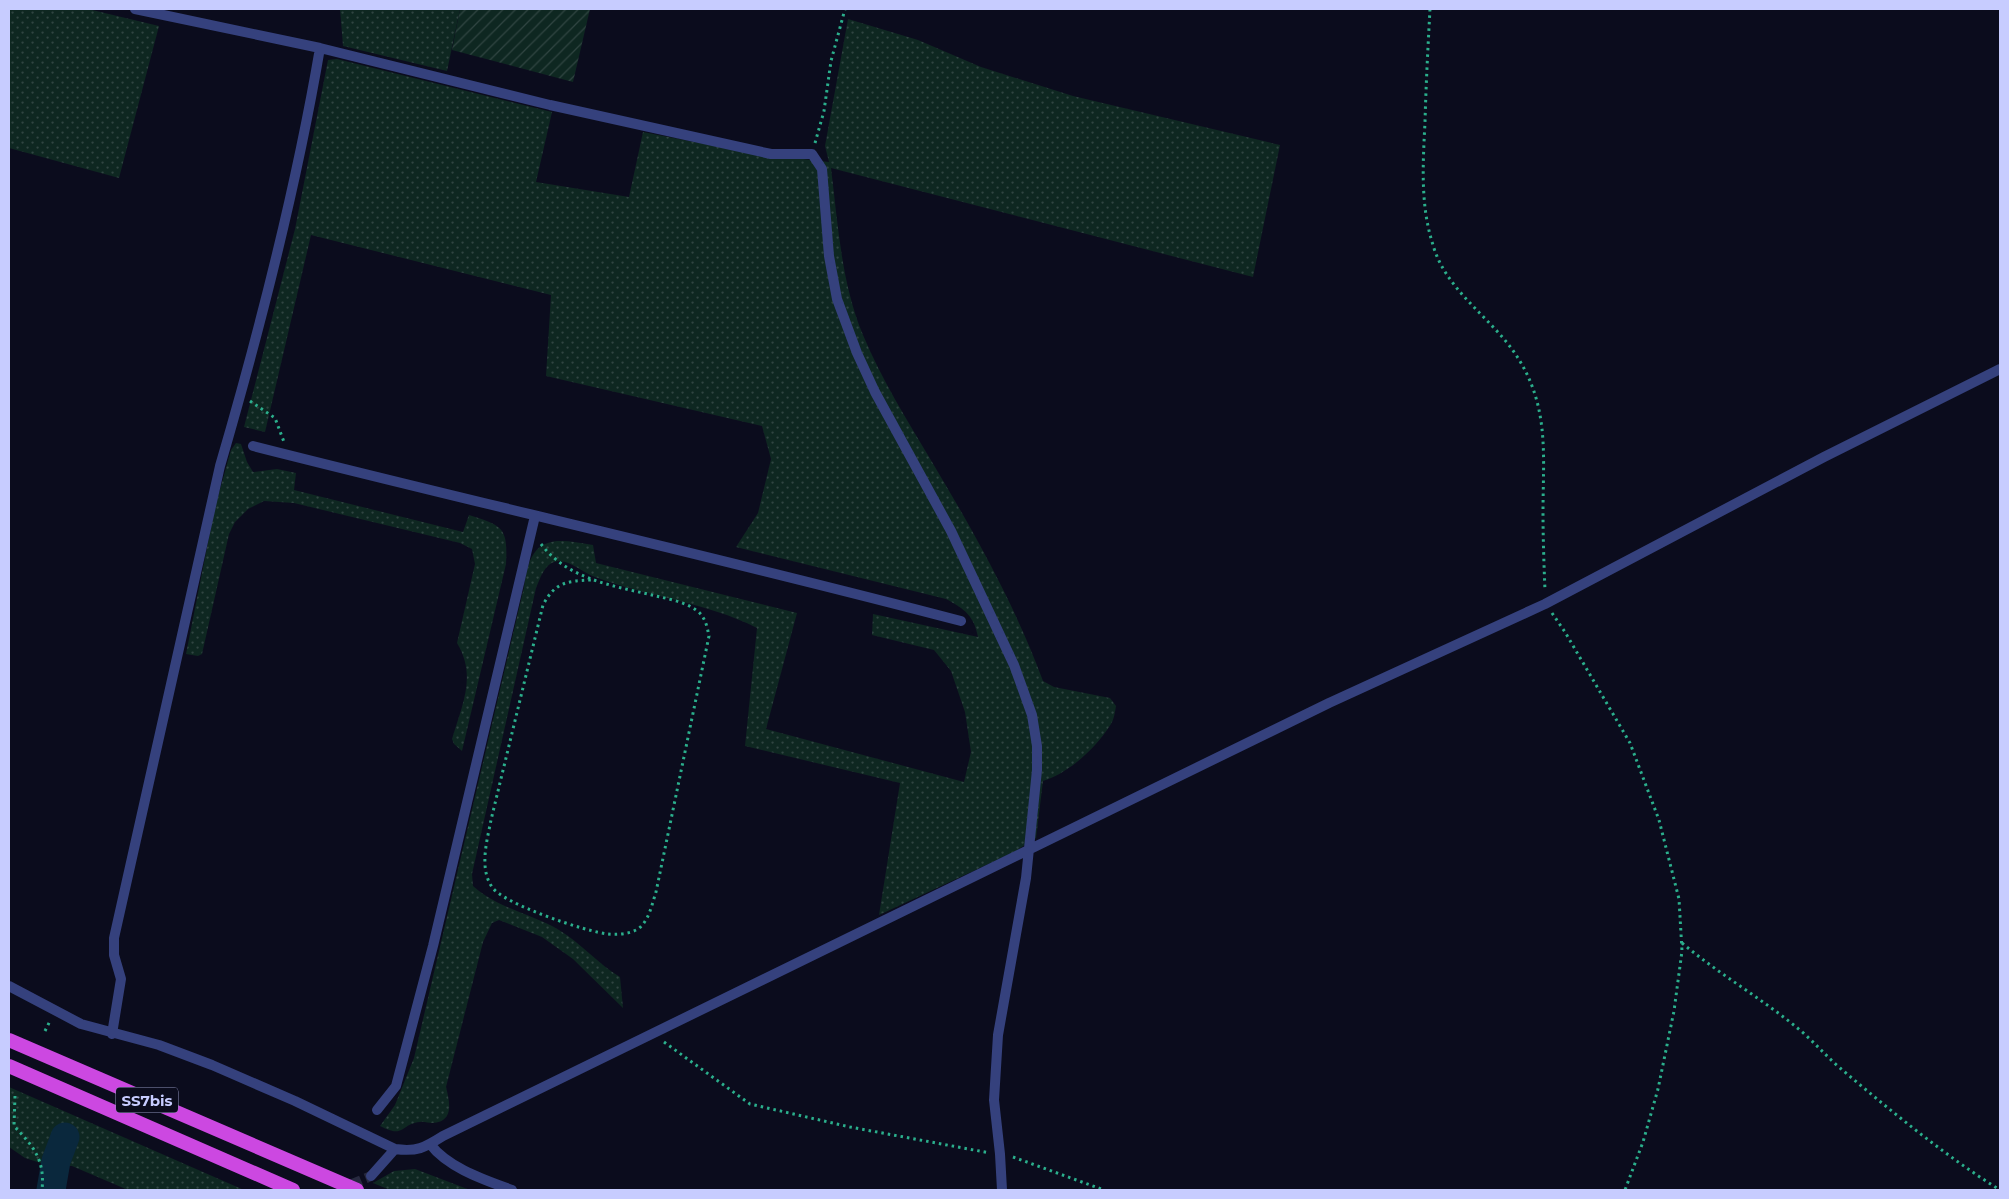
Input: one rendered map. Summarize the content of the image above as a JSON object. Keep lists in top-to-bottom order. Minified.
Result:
{"streets":{"highway":["SS7bis"]}}
